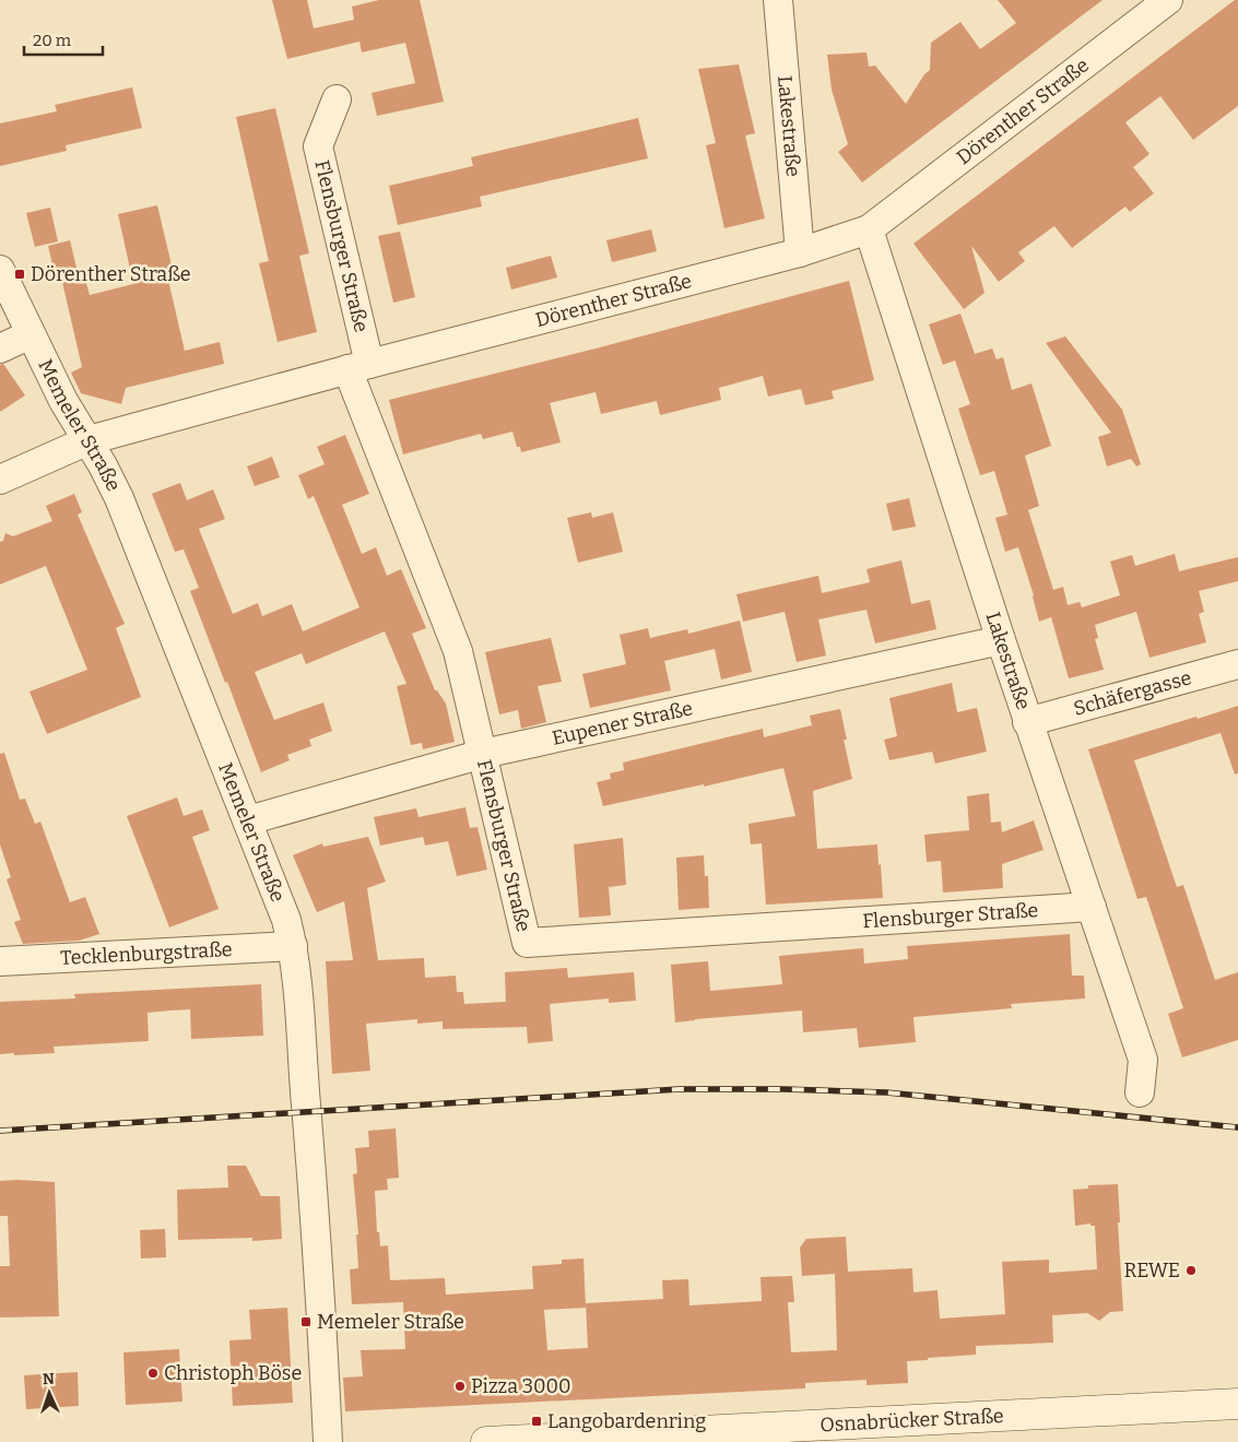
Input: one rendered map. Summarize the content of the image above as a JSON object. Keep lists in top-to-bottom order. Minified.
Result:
{"streets":{"main road":["Osnabrücker Straße"],"street":["Dörenther Straße","Lakestraße","Flensburger Straße","Memeler Straße","Schäfergasse","Eupener Straße","Tecklenburgstraße"]},"crossings":[["Dörenther Straße","Lakestraße"],["Dörenther Straße","Flensburger Straße"],["Dörenther Straße","Memeler Straße"],["Lakestraße","Flensburger Straße"],["Lakestraße","Schäfergasse"],["Lakestraße","Eupener Straße"],["Flensburger Straße","Eupener Straße"],["Memeler Straße","Eupener Straße"],["Memeler Straße","Tecklenburgstraße"]],"places":{"transit":["Dörenther Straße","Memeler Straße","Langobardenring"],"other":["REWE","Christoph Böse","Pizza 3000"]},"scale_bar":"20 m","north":"top"}
